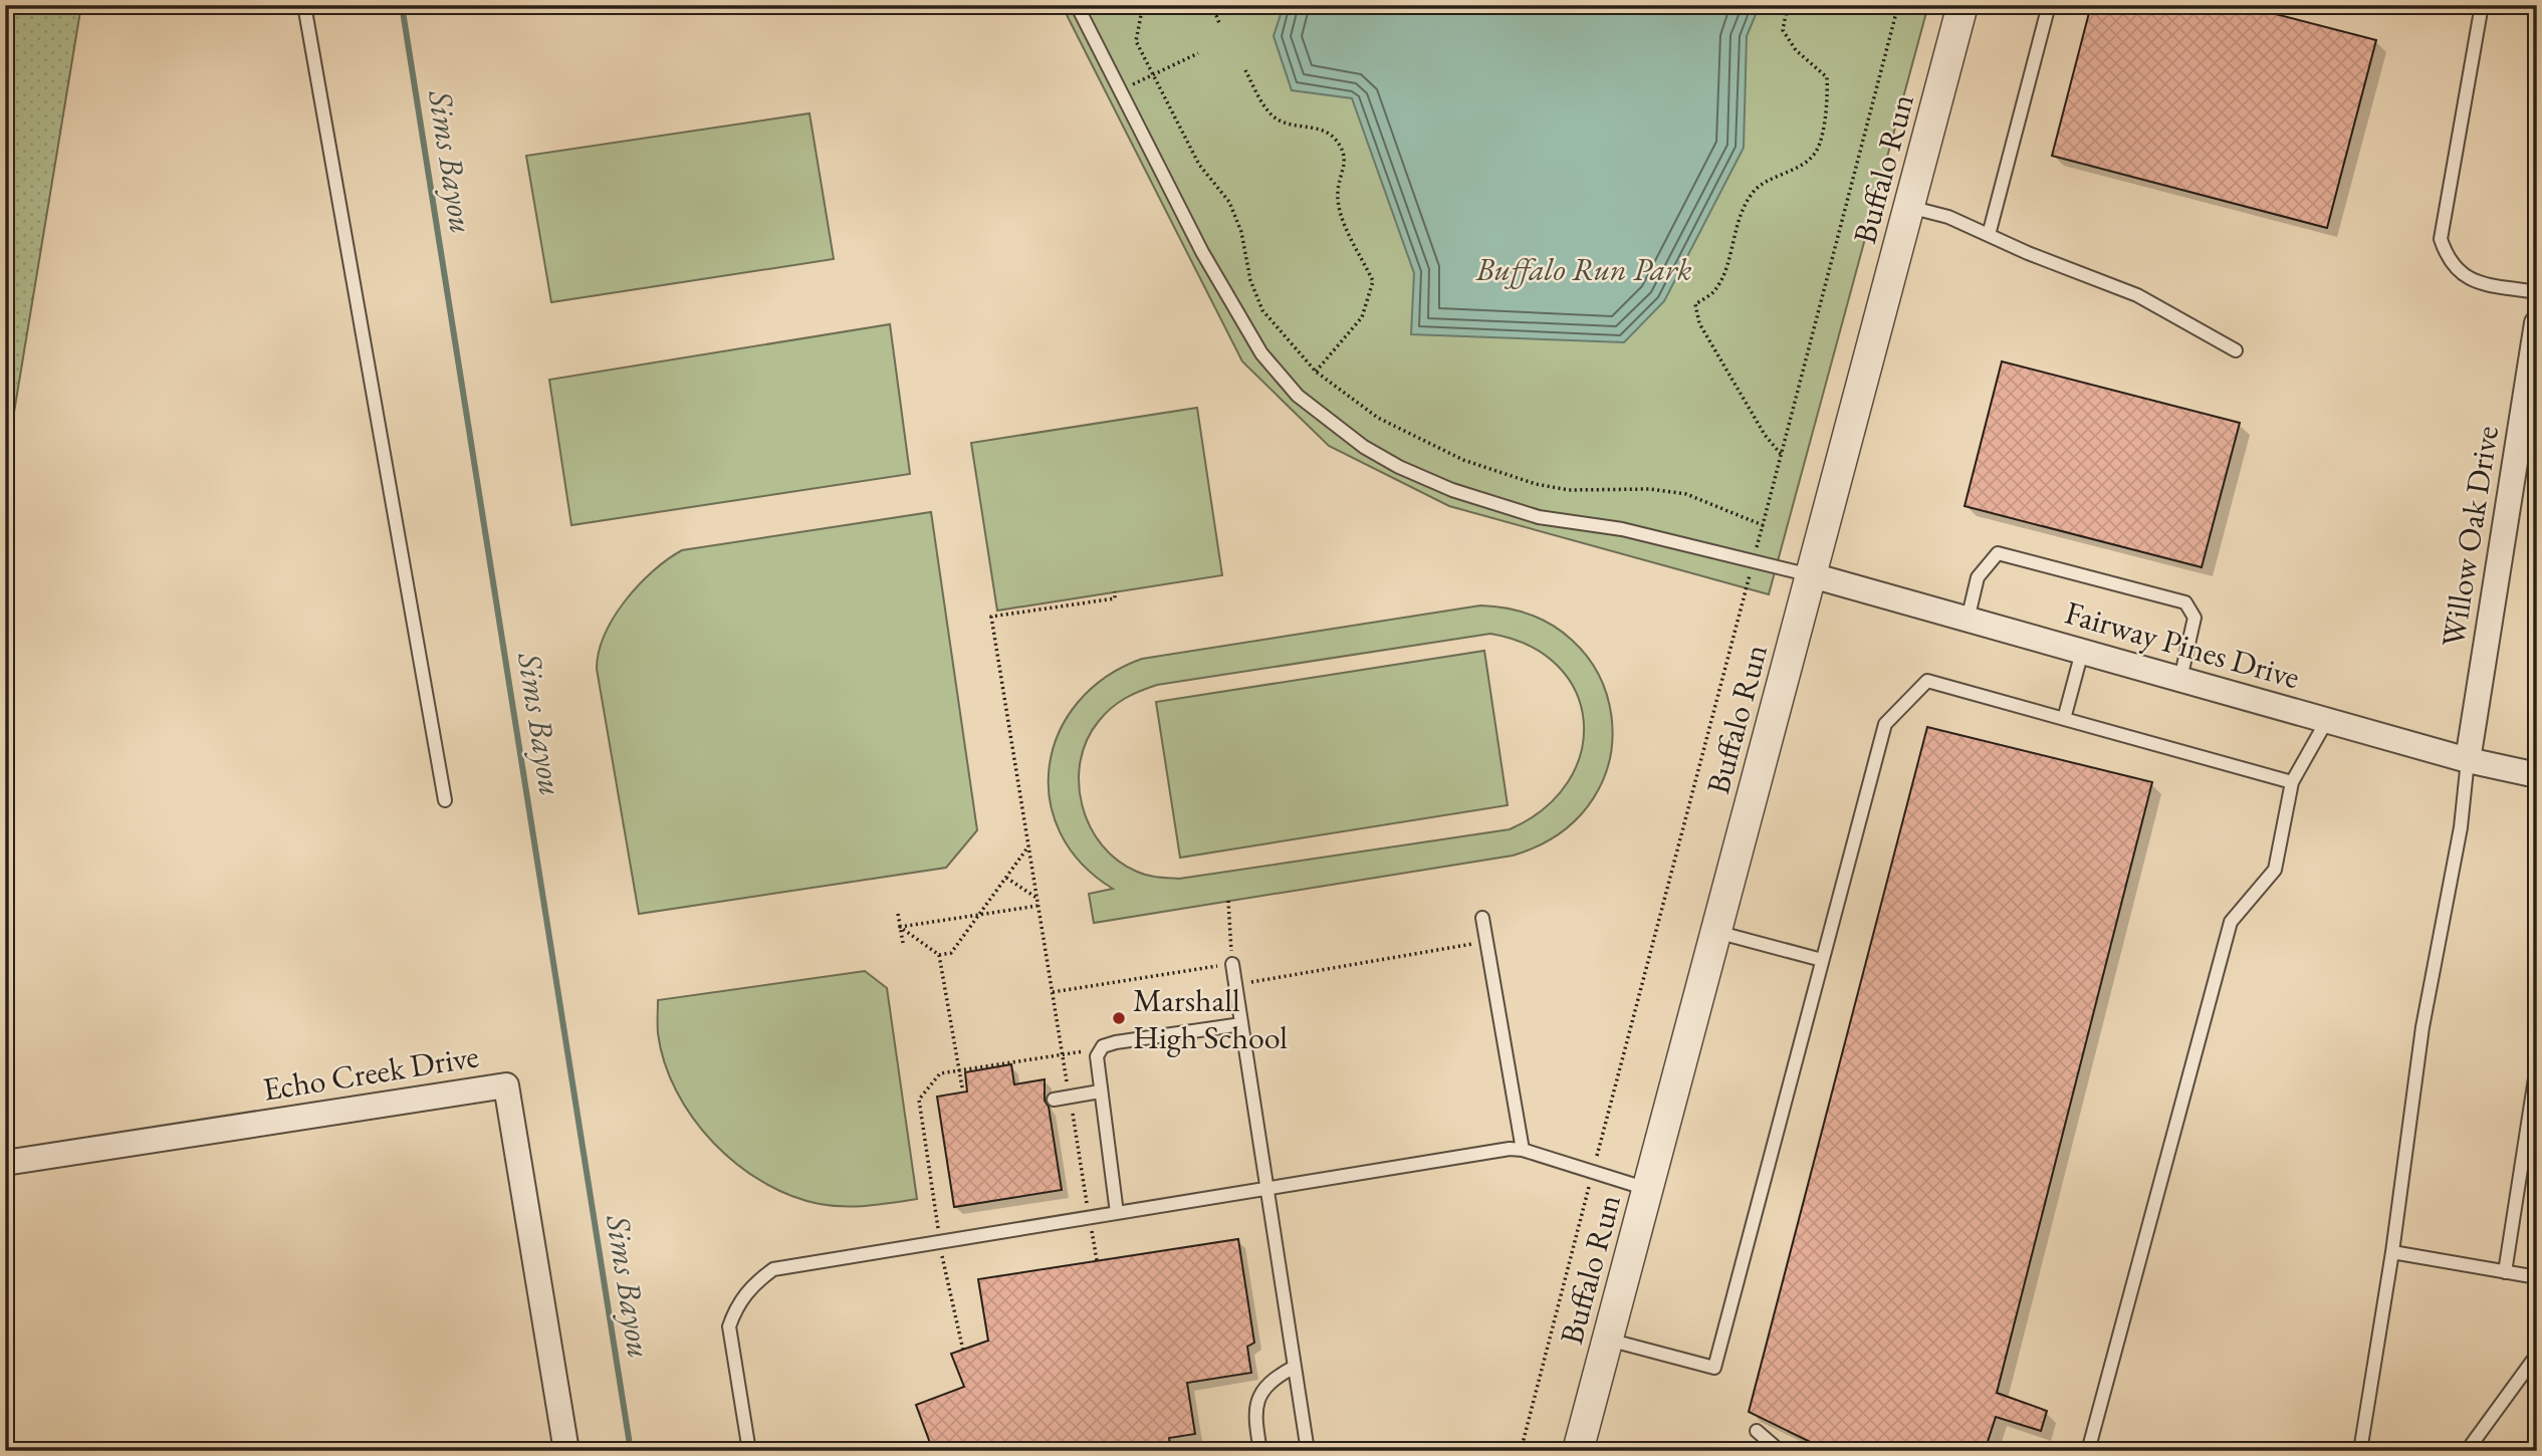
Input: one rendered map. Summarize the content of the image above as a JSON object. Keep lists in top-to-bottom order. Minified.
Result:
{"streets":{"street":["Buffalo Run","Willow Oak Drive","Fairway Pines Drive","Echo Creek Drive"]},"crossings":[["Buffalo Run","Fairway Pines Drive"],["Willow Oak Drive","Fairway Pines Drive"]],"water":["Sims Bayou"],"parks":["Buffalo Run Park"],"places":["Marshall High School"]}
